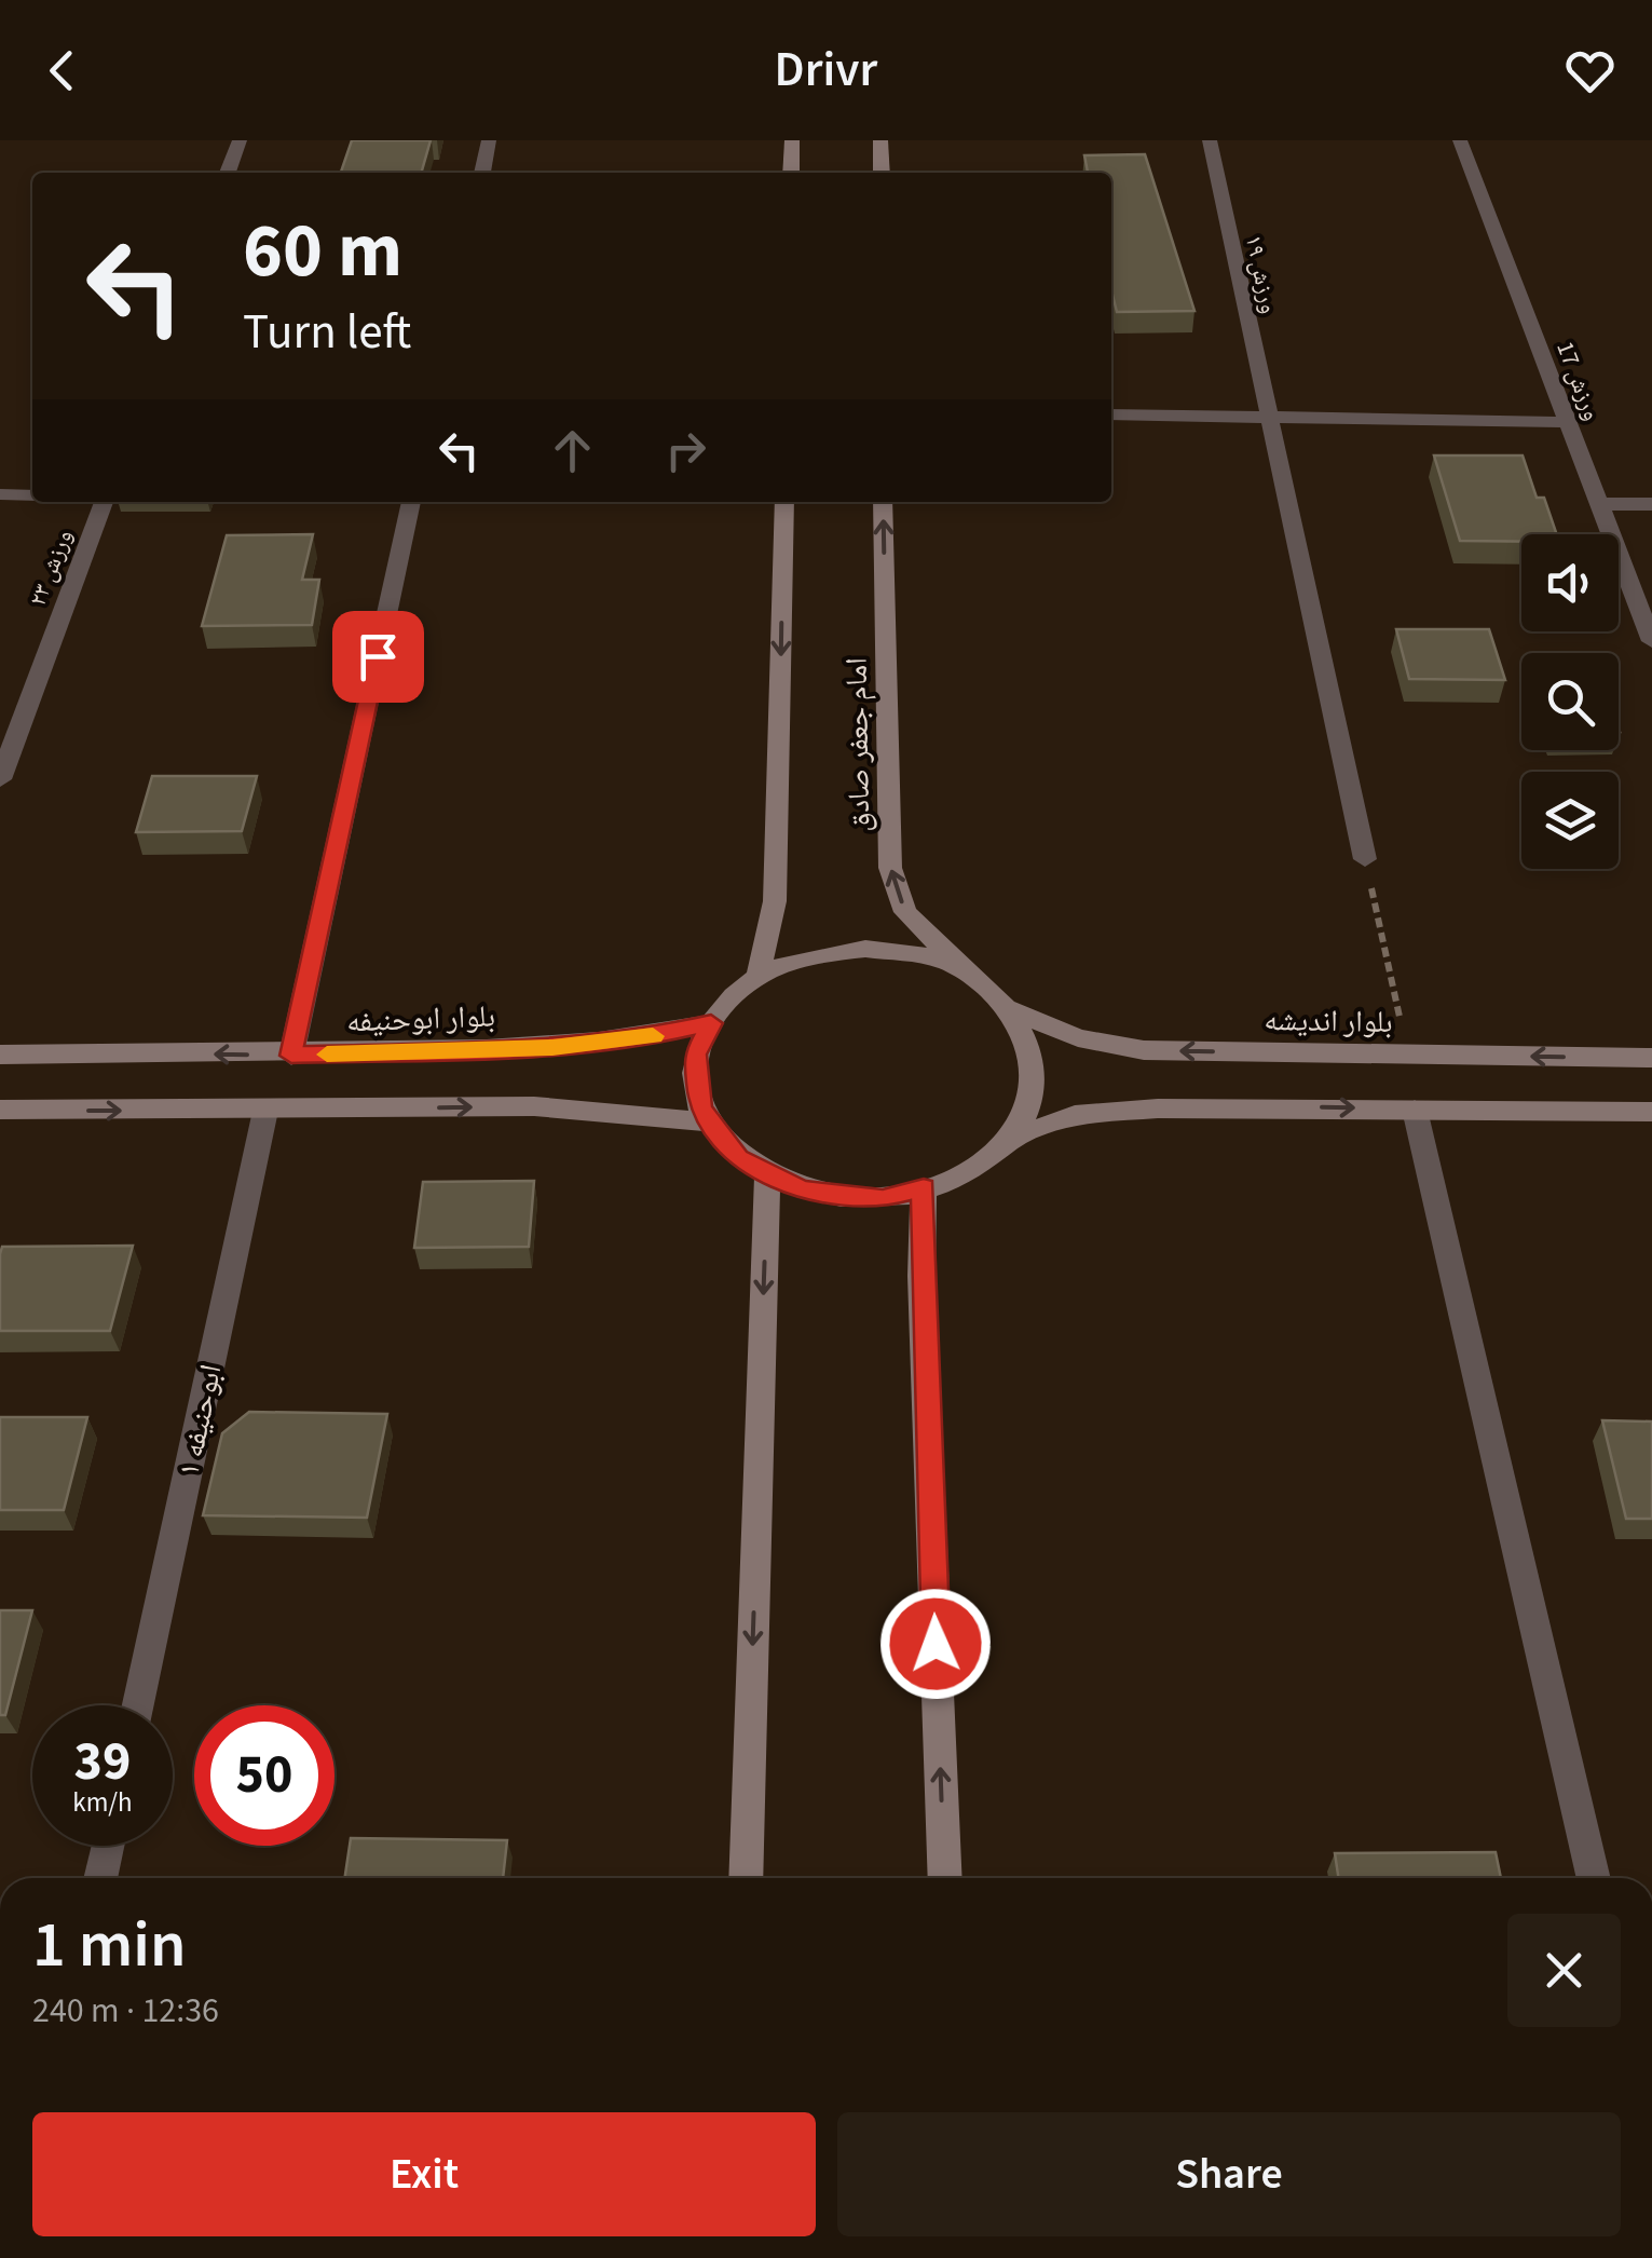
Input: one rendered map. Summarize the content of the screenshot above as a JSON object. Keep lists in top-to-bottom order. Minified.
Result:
{"streets":{"main road":["امام جعفر صادق","بلوار ابوحنیفه","بلوار اندیشه"],"street":["ورزش ۱۹","ورزش 17","ورزش ۲۳","ابوحنیفه ۱"]},"crossings":[["امام جعفر صادق","بلوار ابوحنیفه"],["امام جعفر صادق","بلوار اندیشه"],["بلوار ابوحنیفه","بلوار اندیشه"]],"page":{"header":"Drivr","turn":["60 m","Turn left"],"speed":"39 km/h","limit":"50","heading":["1 min","240 m · 12:36"],"buttons":["Exit","Share"]}}
